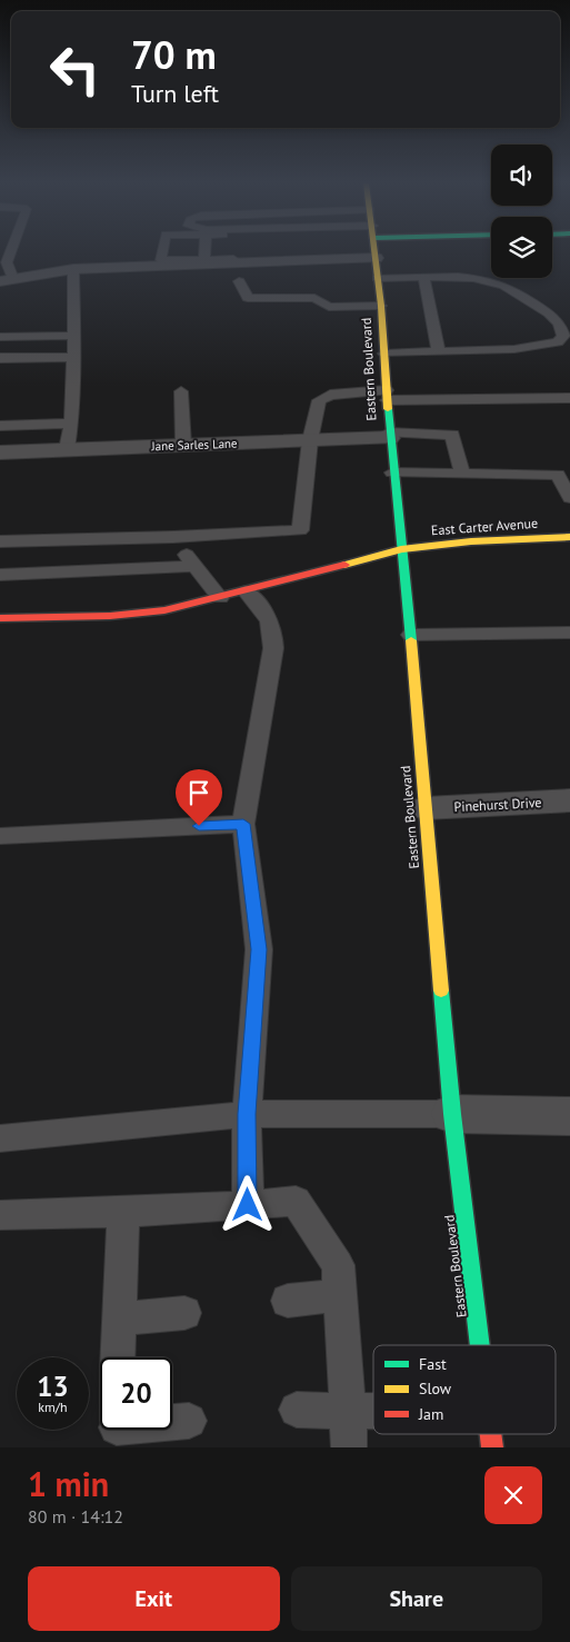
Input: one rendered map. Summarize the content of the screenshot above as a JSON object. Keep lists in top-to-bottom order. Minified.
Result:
{"streets":{"main road":["Eastern Boulevard","East Carter Avenue"],"street":["Jane Sarles Lane","Pinehurst Drive"]},"crossings":[["Eastern Boulevard","Jane Sarles Lane"],["Eastern Boulevard","East Carter Avenue"],["Eastern Boulevard","Pinehurst Drive"]],"legend":["Fast","Slow","Jam"],"page":{"turn":["70 m","Turn left"],"speed":"13 km/h","limit":"20","heading":["1 min","80 m · 14:12"],"buttons":["Exit","Share"]}}
